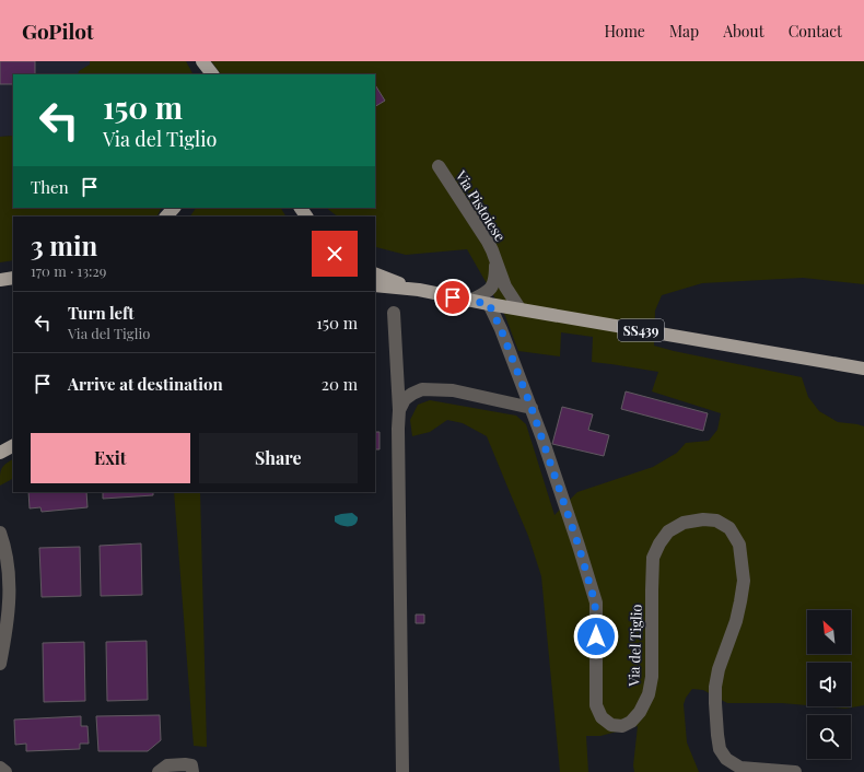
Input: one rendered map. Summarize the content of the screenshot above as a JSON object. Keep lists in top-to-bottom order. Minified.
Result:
{"streets":{"main road":["SS439"],"street":["Via Pistoiese","Via del Tiglio"]},"crossings":[["Via Pistoiese","SS439"],["SS439","Via del Tiglio"]],"north":"top left","page":{"header":"GoPilot","nav":["Home","Map","About","Contact"],"turn":["150 m","Via del Tiglio"],"then":"Then","heading":["3 min","170 m · 13:29"],"list":[{"name":"Turn left","note":"Via del Tiglio","value":"150 m"},{"name":"Arrive at destination","value":"20 m"}],"buttons":["Exit","Share"]}}
